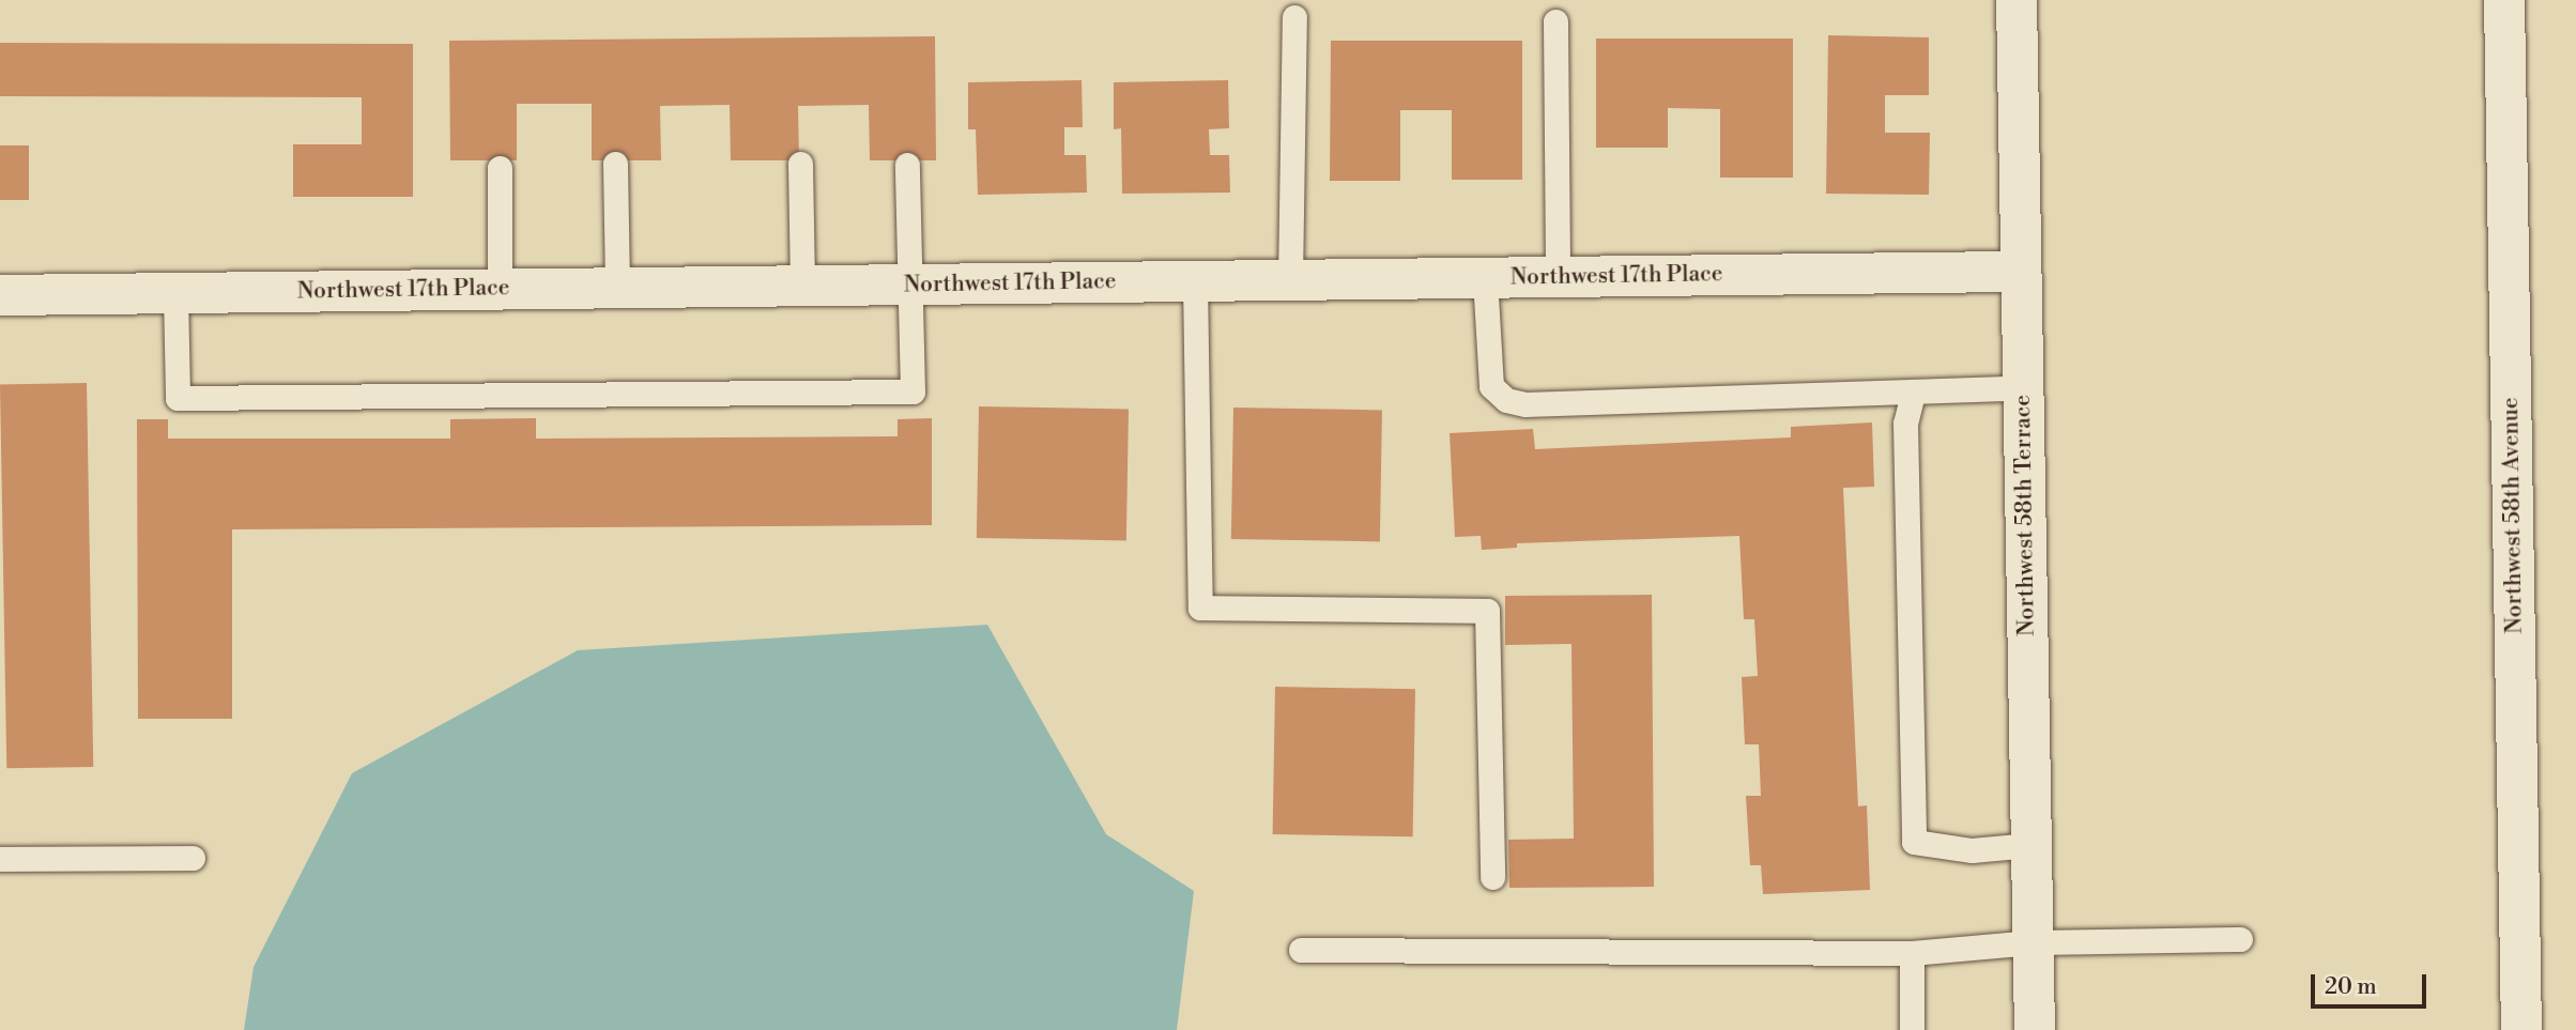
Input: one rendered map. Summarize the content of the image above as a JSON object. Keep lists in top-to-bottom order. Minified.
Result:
{"streets":{"street":["Northwest 17th Place","Northwest 58th Terrace","Northwest 58th Avenue"]},"crossings":[["Northwest 17th Place","Northwest 58th Terrace"]],"scale_bar":"20 m"}
